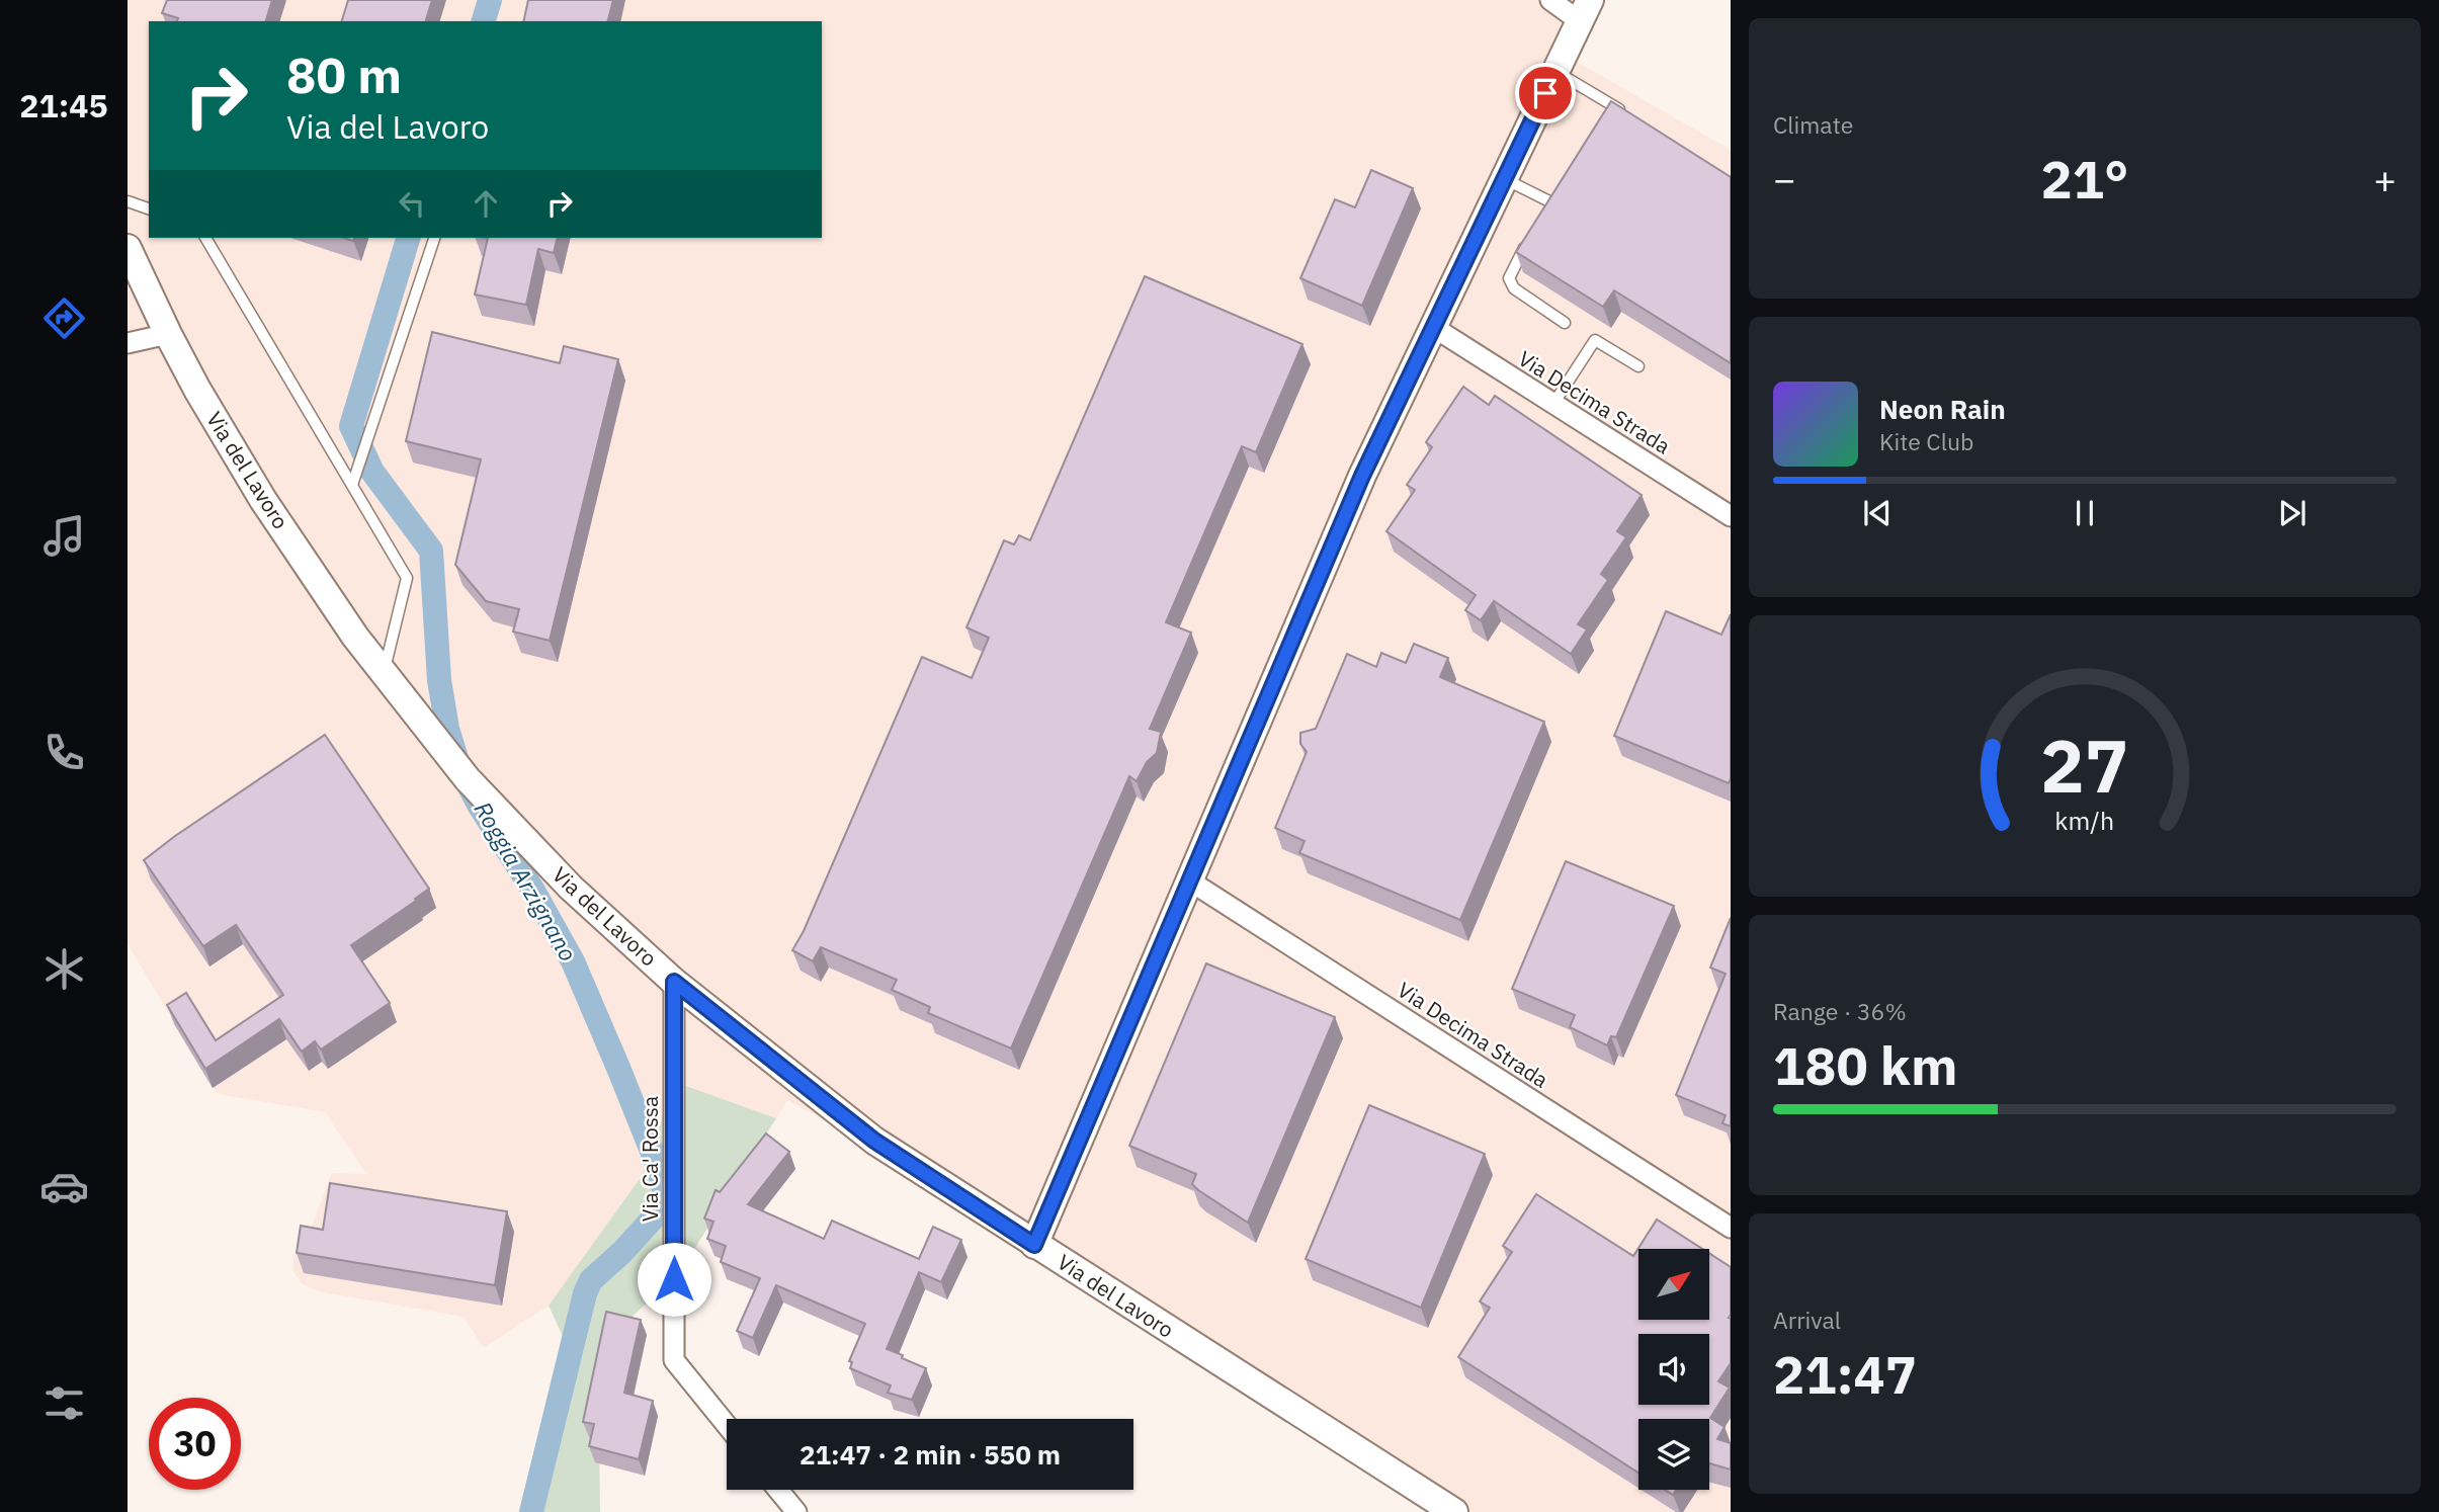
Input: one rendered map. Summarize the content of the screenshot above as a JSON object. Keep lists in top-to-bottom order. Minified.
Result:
{"streets":{"street":["Via Decima Strada","Via del Lavoro","Via Ca' Rossa"]},"crossings":[["Via del Lavoro","Via Ca' Rossa"]],"water":["Roggia Arzignano"],"north":"top right","page":{"tabs":"21:45","tile":["Climate",["Range · 36%","180 km"],["Arrival","21:47"]],"turn":["80 m","Via del Lavoro"],"heat":["−","21°","+"],"song":["Neon Rain","Kite Club"],"limit":"30","trip":"21:47 · 2 min · 550 m","gauge":["27","km/h"]}}
